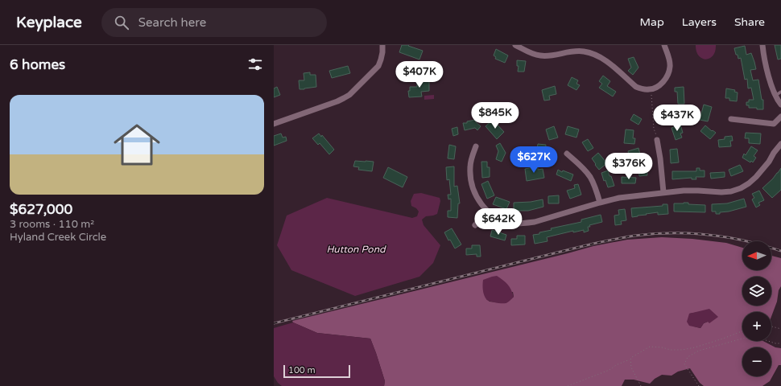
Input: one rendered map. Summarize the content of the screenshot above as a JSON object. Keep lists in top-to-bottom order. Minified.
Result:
{"water":["Hutton Pond"],"scale_bar":"100 m","north":"left","page":{"header":"Keyplace","search":"Search here","nav":["Map","Layers","Share"],"heading":"6 homes","price":["$407K","$845K","$437K","$627K","$376K","$642K"],"list":[{"name":"$627,000","note":"3 rooms · 110 m² · Hyland Creek Circle"}],"map_buttons":["+","−"],"scale":"100 m"}}
